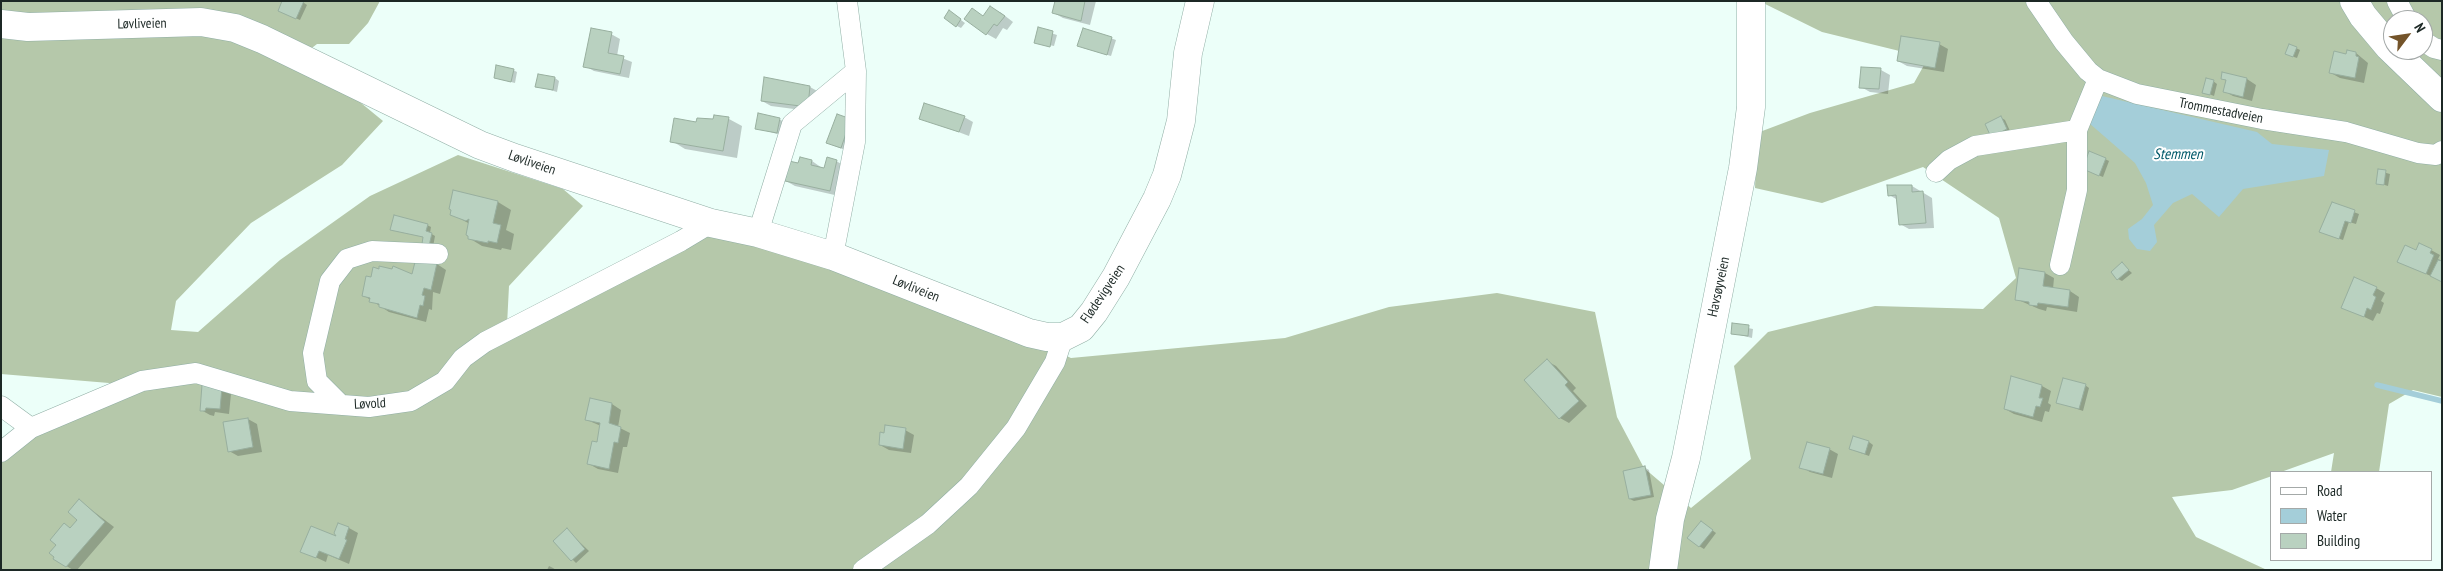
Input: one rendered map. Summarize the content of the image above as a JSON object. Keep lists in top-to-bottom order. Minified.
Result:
{"streets":{"main road":["Løvliveien","Havsøyveien","Flødevigveien"],"street":["Trommestadveien","Løvold"]},"crossings":[["Løvliveien","Flødevigveien"],["Løvliveien","Løvold"]],"water":["Stemmen"],"legend":["Road","Water","Building"],"north":"top right"}
